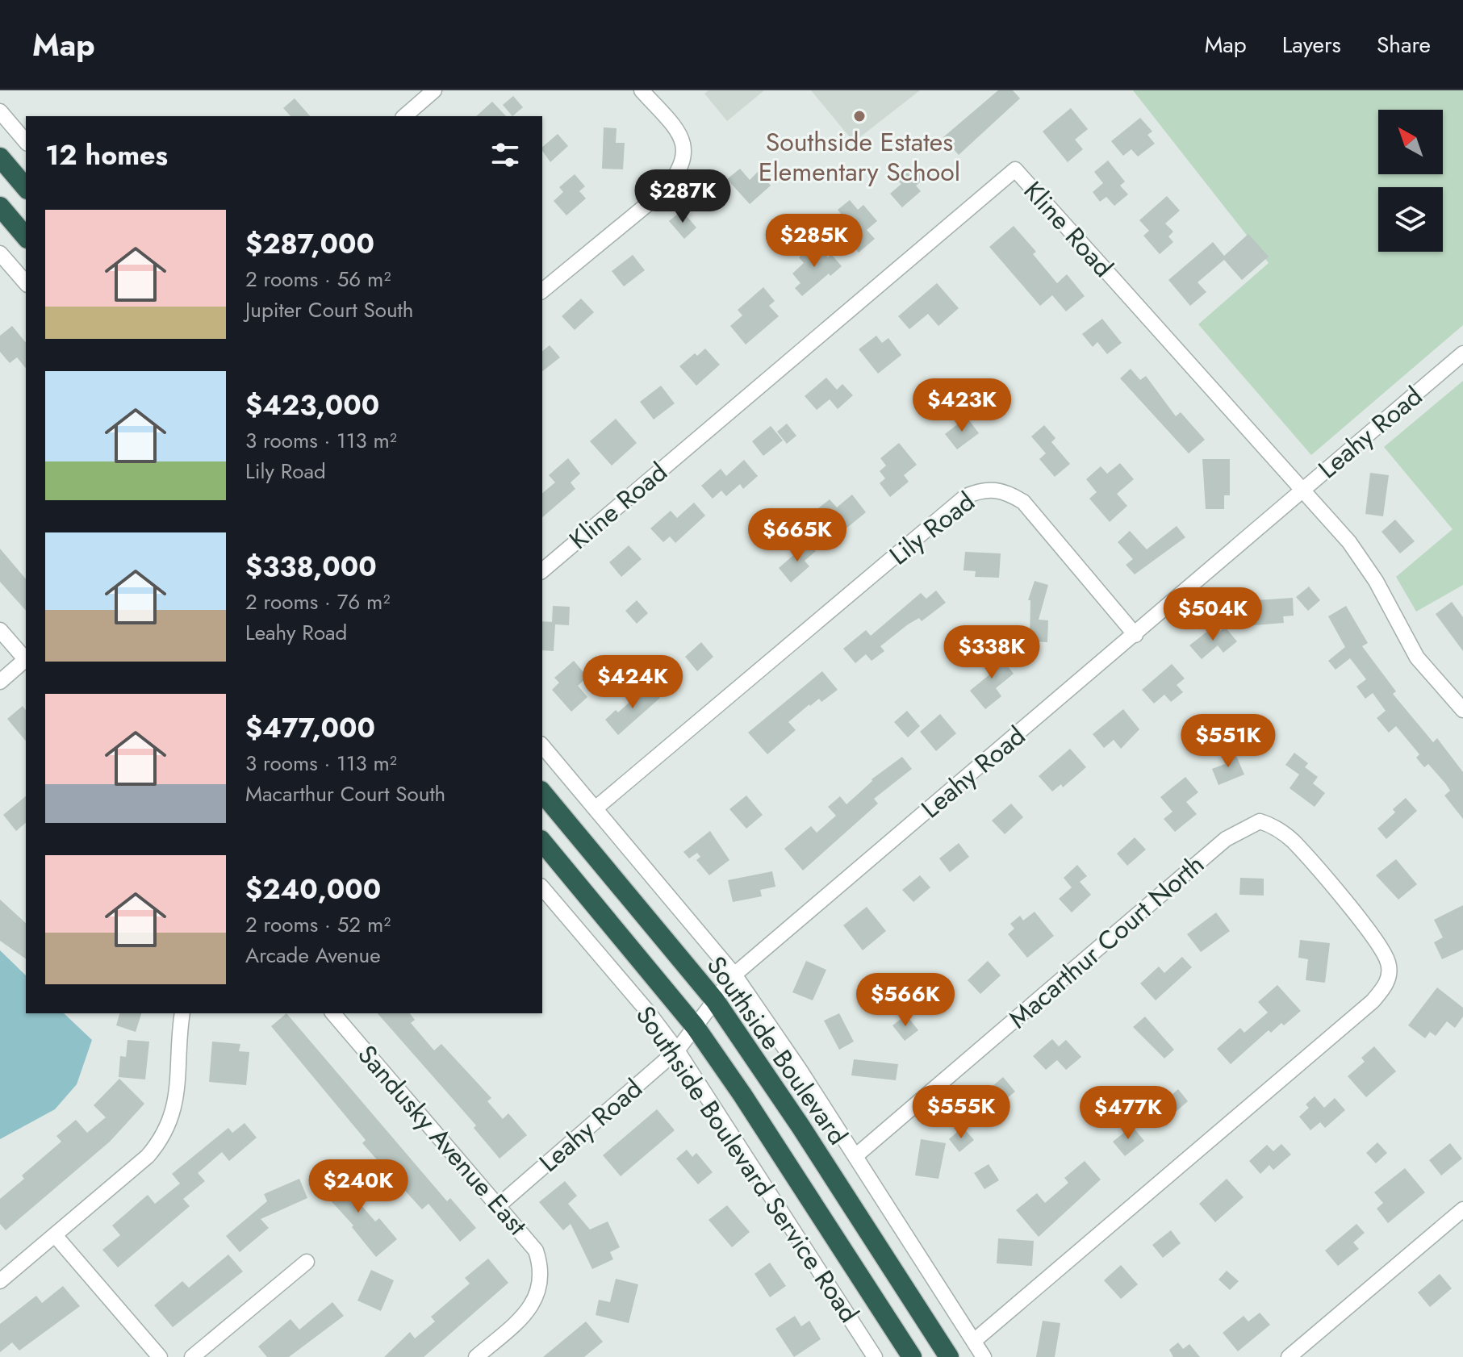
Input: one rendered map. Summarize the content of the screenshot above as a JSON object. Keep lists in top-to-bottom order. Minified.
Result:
{"streets":{"highway":["Southside Boulevard"],"street":["Kline Road","Leahy Road","Lily Road","Macarthur Court North","Sandusky Avenue East","Southside Boulevard Service Road"]},"crossings":[["Kline Road","Leahy Road"],["Leahy Road","Lily Road"],["Leahy Road","Southside Boulevard"],["Leahy Road","Sandusky Avenue East"],["Leahy Road","Southside Boulevard Service Road"]],"places":["Southside Estates Elementary School"],"north":"top left","page":{"header":"Map","nav":["Map","Layers","Share"],"heading":"12 homes","price":["$287K","$285K","$423K","$665K","$504K","$338K","$424K","$551K","$566K","$555K","$477K","$240K"],"list":[{"name":"$287,000","note":"2 rooms · 56 m² · Jupiter Court South"},{"name":"$423,000","note":"3 rooms · 113 m² · Lily Road"},{"name":"$338,000","note":"2 rooms · 76 m² · Leahy Road"},{"name":"$477,000","note":"3 rooms · 113 m² · Macarthur Court South"},{"name":"$240,000","note":"2 rooms · 52 m² · Arcade Avenue"}]}}
